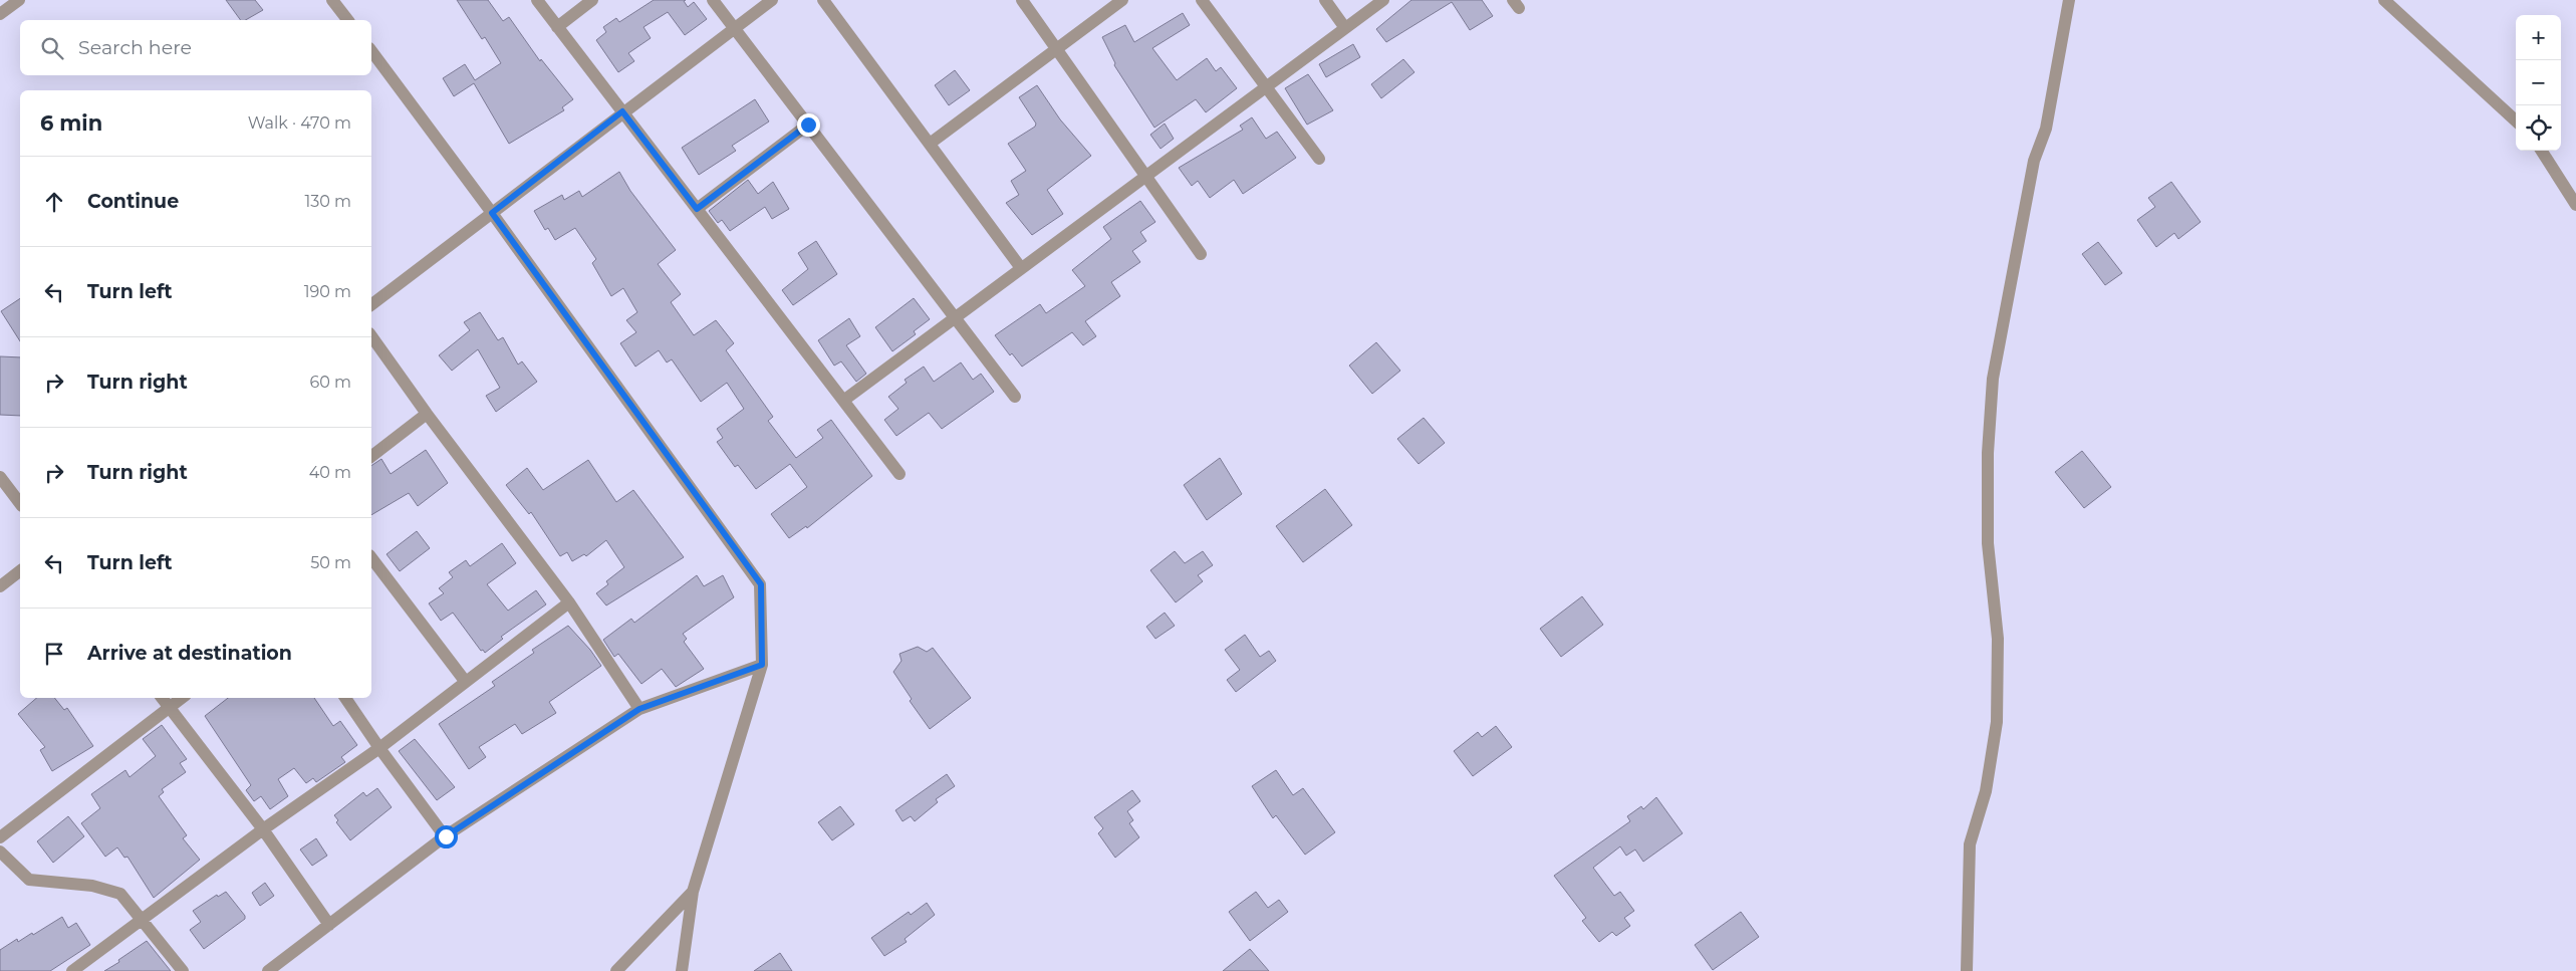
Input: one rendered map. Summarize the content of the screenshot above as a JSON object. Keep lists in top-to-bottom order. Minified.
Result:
{"page":{"map_buttons":["+","−"],"search":"Search here","heading":["6 min","Walk · 470 m"],"list":[["Continue","130 m"],["Turn left","190 m"],["Turn right","60 m"],["Turn right","40 m"],["Turn left","50 m"],"Arrive at destination"]}}
